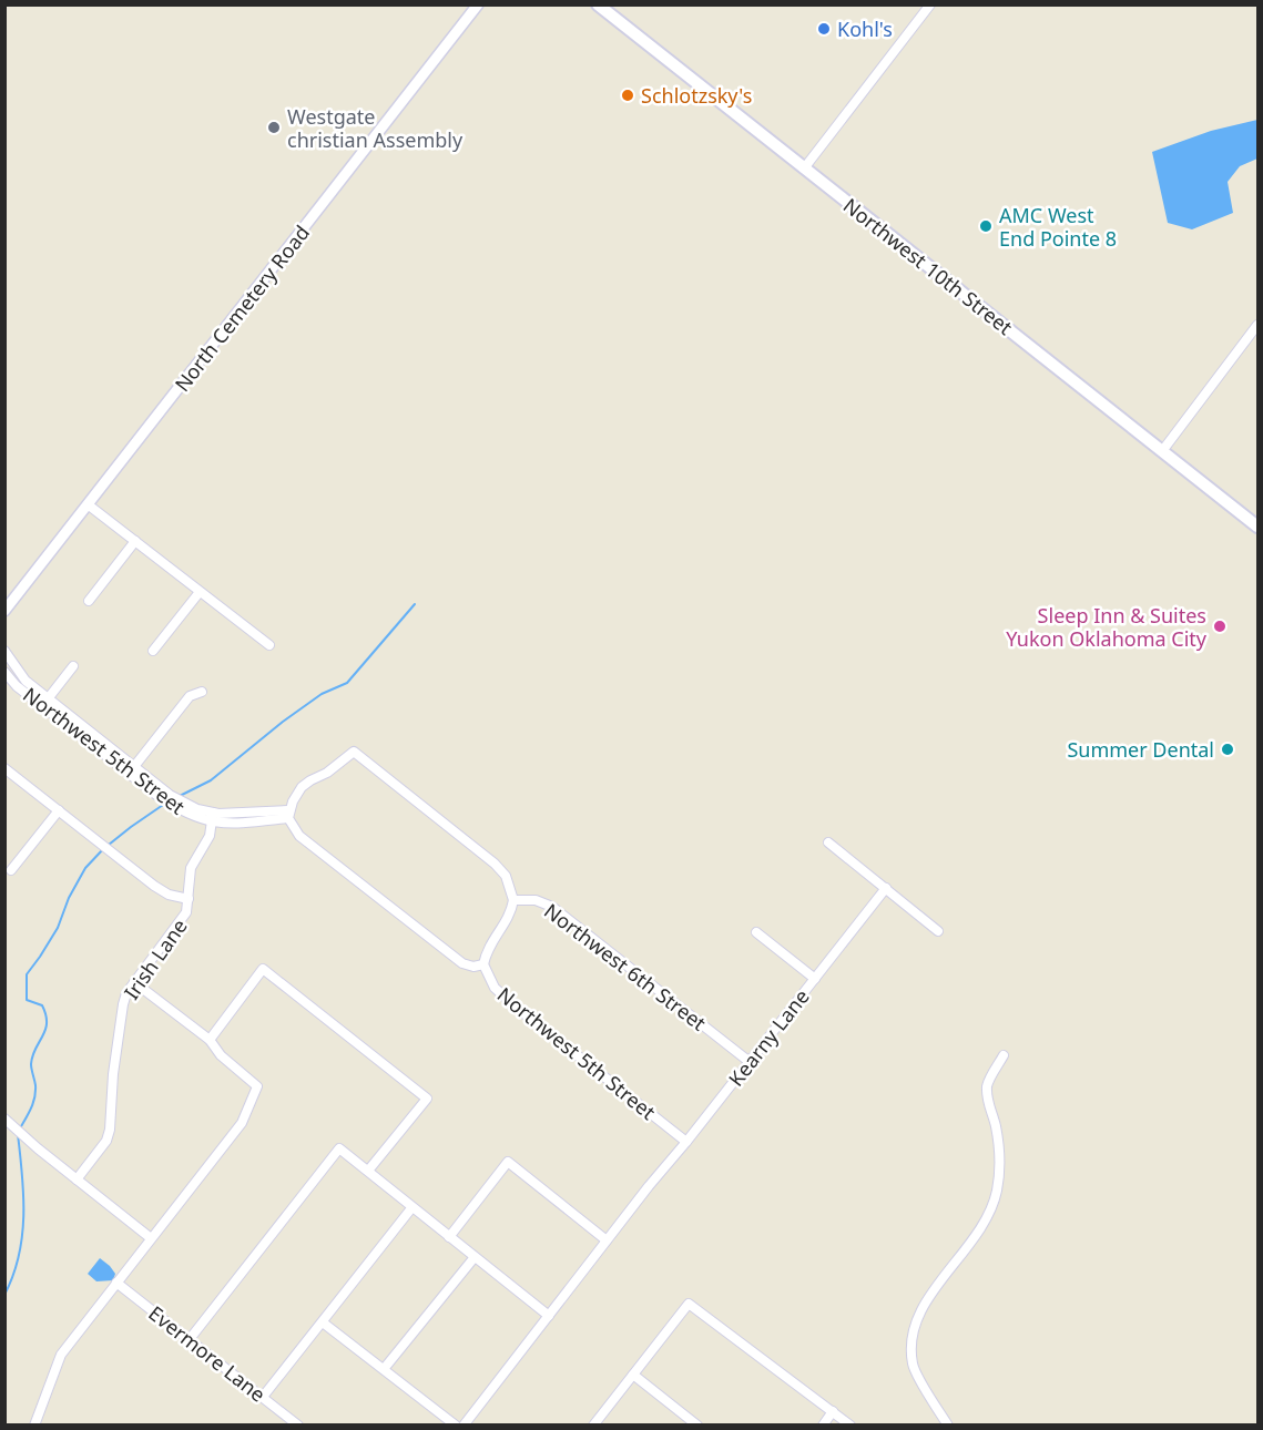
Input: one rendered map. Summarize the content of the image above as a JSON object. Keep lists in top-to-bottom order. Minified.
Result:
{"streets":{"main road":["Northwest 10th Street"],"street":["North Cemetery Road","Northwest 5th Street","Irish Lane","Northwest 6th Street","Kearny Lane","Evermore Lane"]},"crossings":[["Northwest 5th Street","Irish Lane"],["Northwest 5th Street","Kearny Lane"],["Northwest 6th Street","Kearny Lane"]],"places":["Kohl's","Schlotzsky's","Westgate christian Assembly","AMC West End Pointe 8","Sleep Inn & Suites Yukon Oklahoma City","Summer Dental"]}
